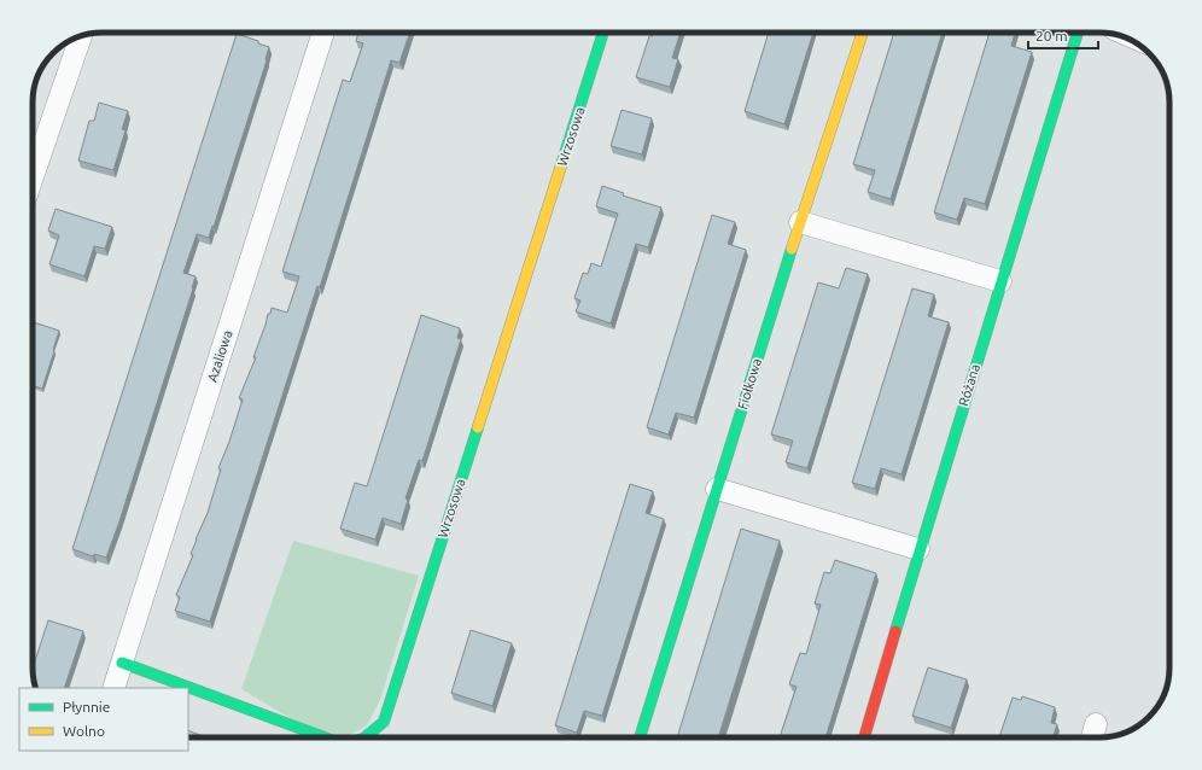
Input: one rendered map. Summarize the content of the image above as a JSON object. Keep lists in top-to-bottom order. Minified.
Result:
{"streets":{"street":["Wrzosowa","Azaliowa","Fiołkowa","Różana"]},"crossings":[["Wrzosowa","Azaliowa"]],"legend":["Płynnie","Wolno"],"scale_bar":"20 m"}
